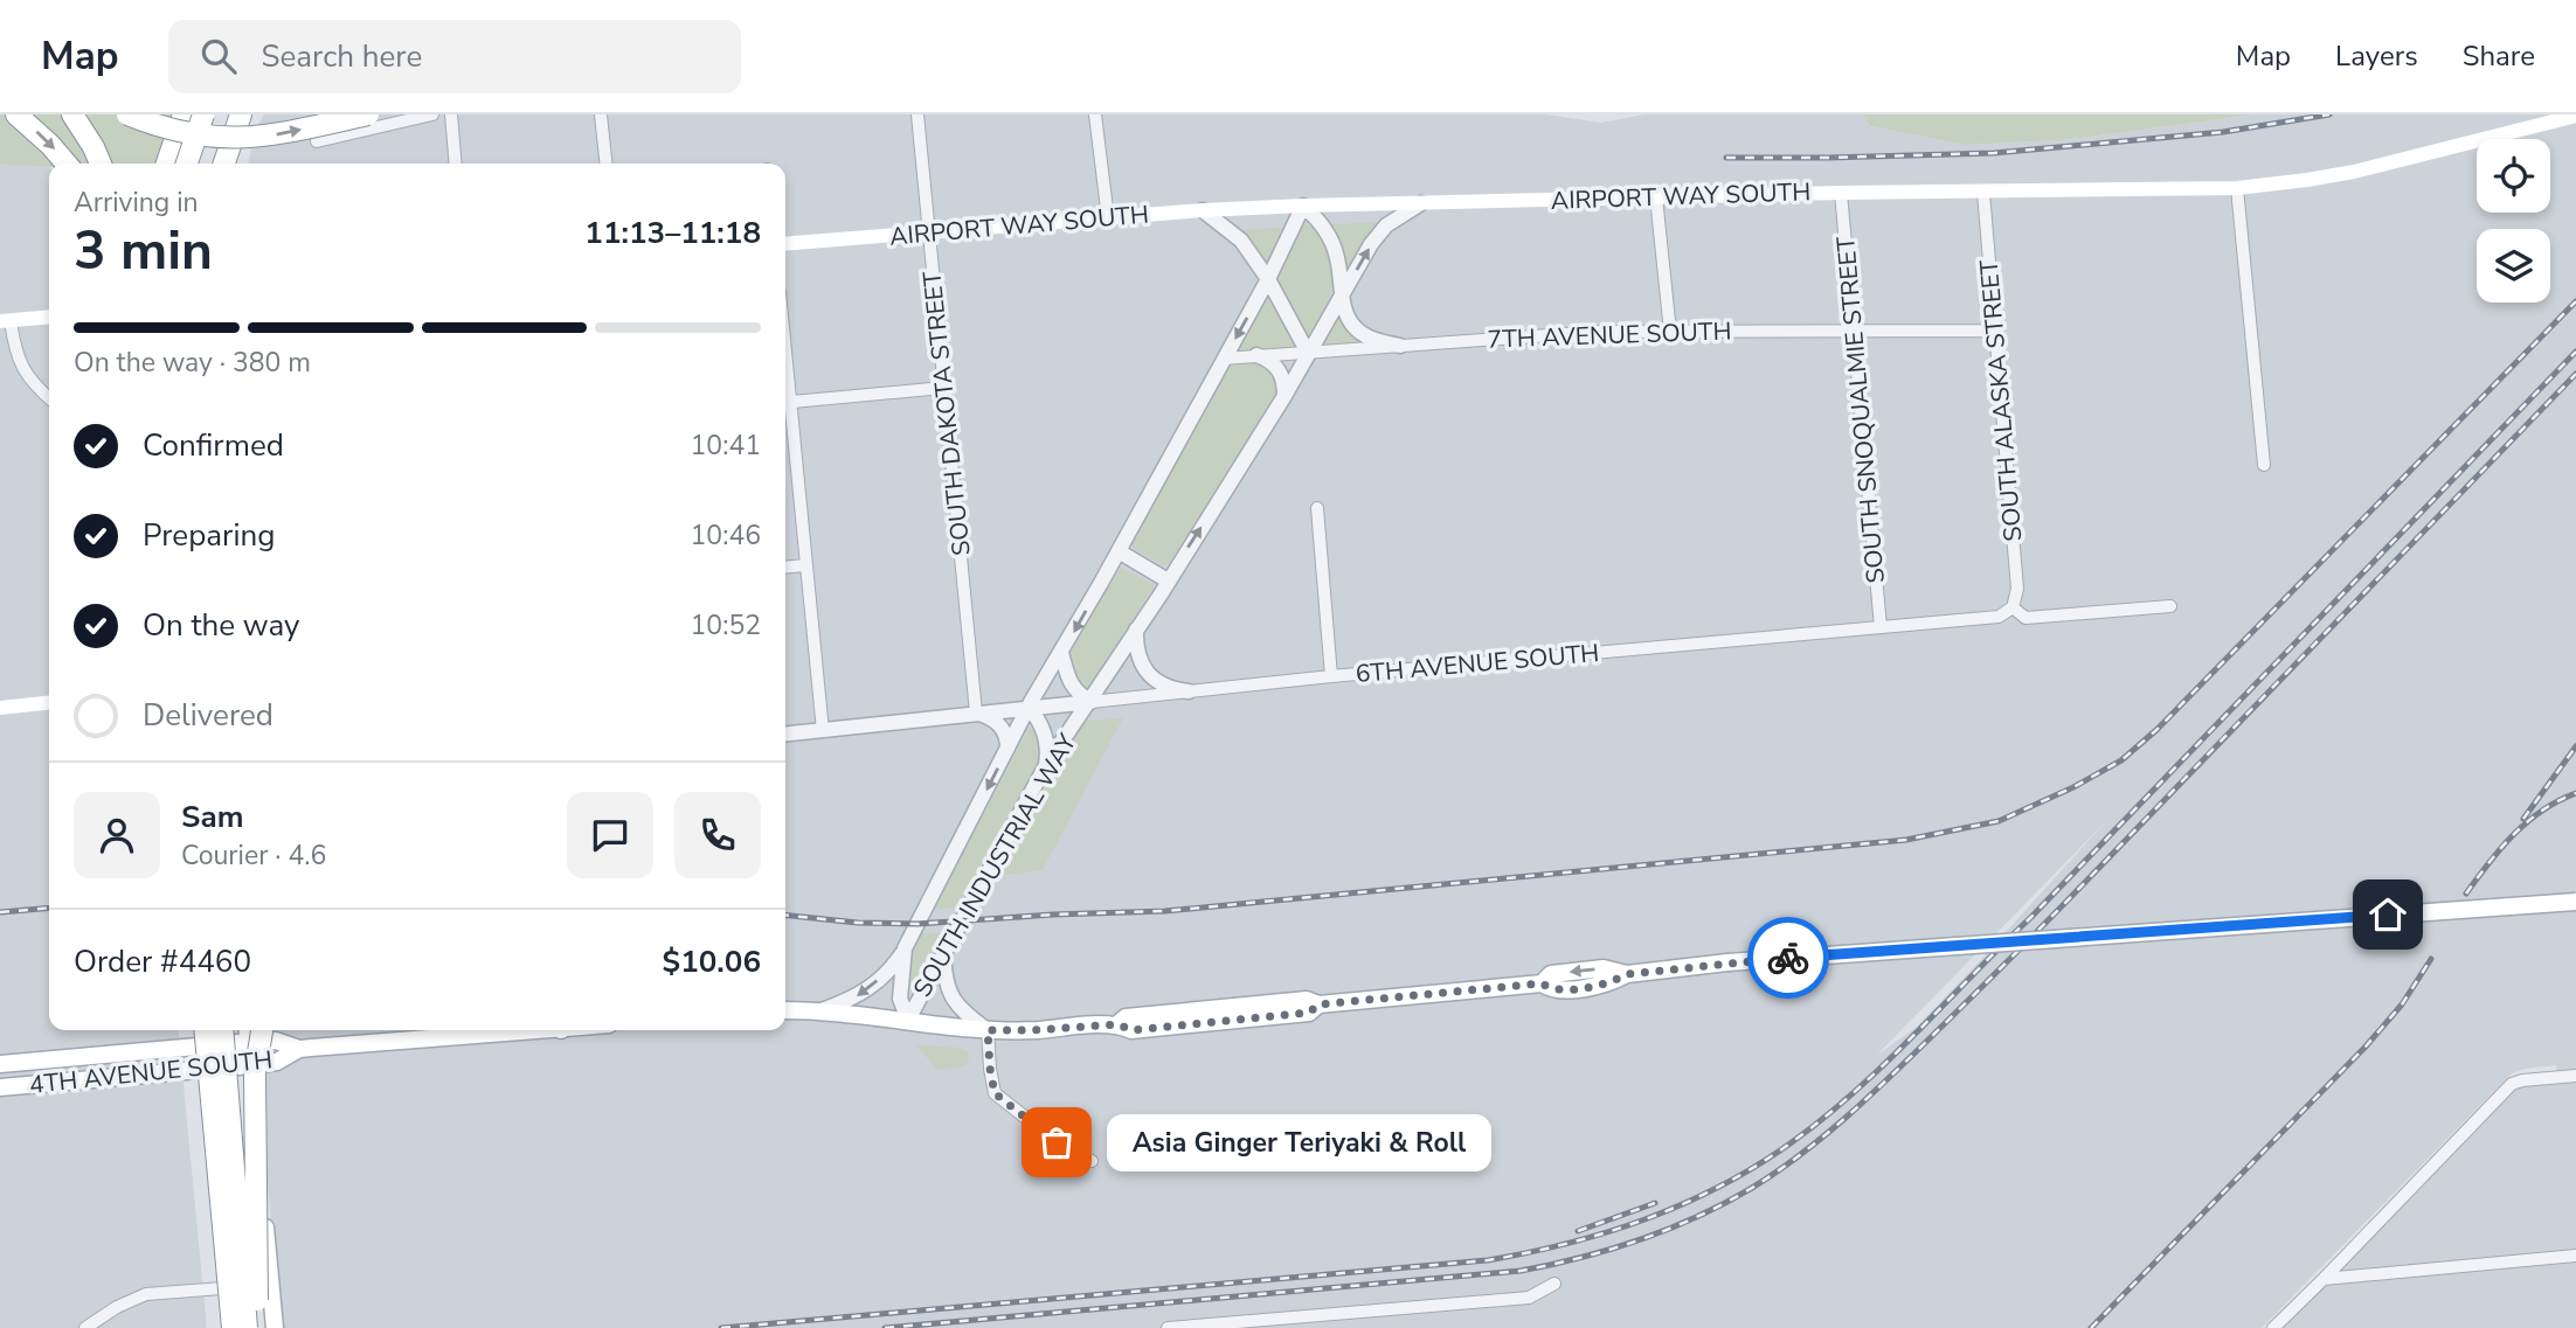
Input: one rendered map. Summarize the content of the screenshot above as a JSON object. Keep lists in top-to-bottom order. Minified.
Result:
{"streets":{"main road":["AIRPORT WAY SOUTH","4TH AVENUE SOUTH"],"street":["7TH AVENUE SOUTH","SOUTH ALASKA STREET","SOUTH SNOQUALMIE STREET","SOUTH DAKOTA STREET","6TH AVENUE SOUTH","SOUTH INDUSTRIAL WAY"]},"crossings":[["AIRPORT WAY SOUTH","SOUTH ALASKA STREET"],["AIRPORT WAY SOUTH","SOUTH SNOQUALMIE STREET"],["AIRPORT WAY SOUTH","SOUTH DAKOTA STREET"],["AIRPORT WAY SOUTH","SOUTH INDUSTRIAL WAY"],["7TH AVENUE SOUTH","SOUTH ALASKA STREET"],["7TH AVENUE SOUTH","SOUTH SNOQUALMIE STREET"],["7TH AVENUE SOUTH","SOUTH INDUSTRIAL WAY"],["SOUTH ALASKA STREET","6TH AVENUE SOUTH"],["SOUTH SNOQUALMIE STREET","6TH AVENUE SOUTH"],["SOUTH DAKOTA STREET","6TH AVENUE SOUTH"],["6TH AVENUE SOUTH","SOUTH INDUSTRIAL WAY"]],"places":["Asia Ginger Teriyaki & Roll"],"page":{"header":"Map","search":"Search here","nav":["Map","Layers","Share"],"heading":["3 min","Arriving in","11:13–11:18"],"panel":["Sam","Courier · 4.6","Order #4460","$10.06"],"bar":"On the way · 380 m","list":[["Confirmed","10:41"],["Preparing","10:46"],["On the way","10:52"],"Delivered"],"bubble":"Asia Ginger Teriyaki & Roll"}}
